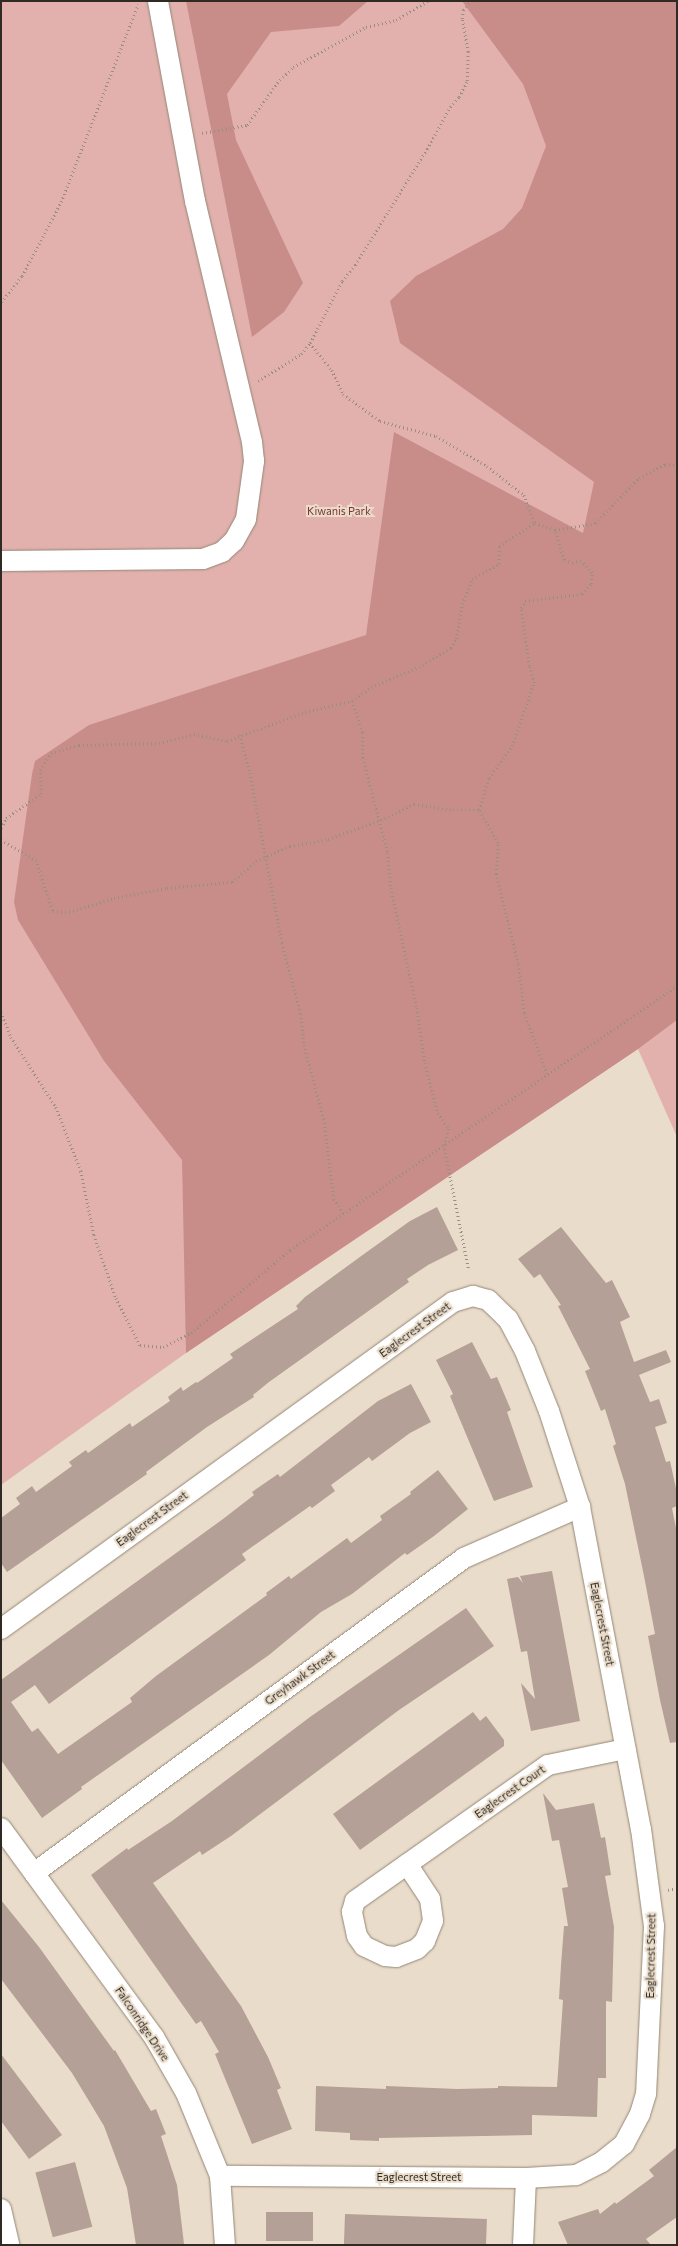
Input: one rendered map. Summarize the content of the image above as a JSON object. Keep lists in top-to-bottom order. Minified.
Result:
{"streets":{"street":["Eaglecrest Street","Greyhawk Street","Eaglecrest Court","Falconridge Drive"]},"crossings":[["Eaglecrest Street","Greyhawk Street"],["Eaglecrest Street","Eaglecrest Court"],["Eaglecrest Street","Falconridge Drive"],["Greyhawk Street","Falconridge Drive"]],"parks":["Kiwanis Park"]}
